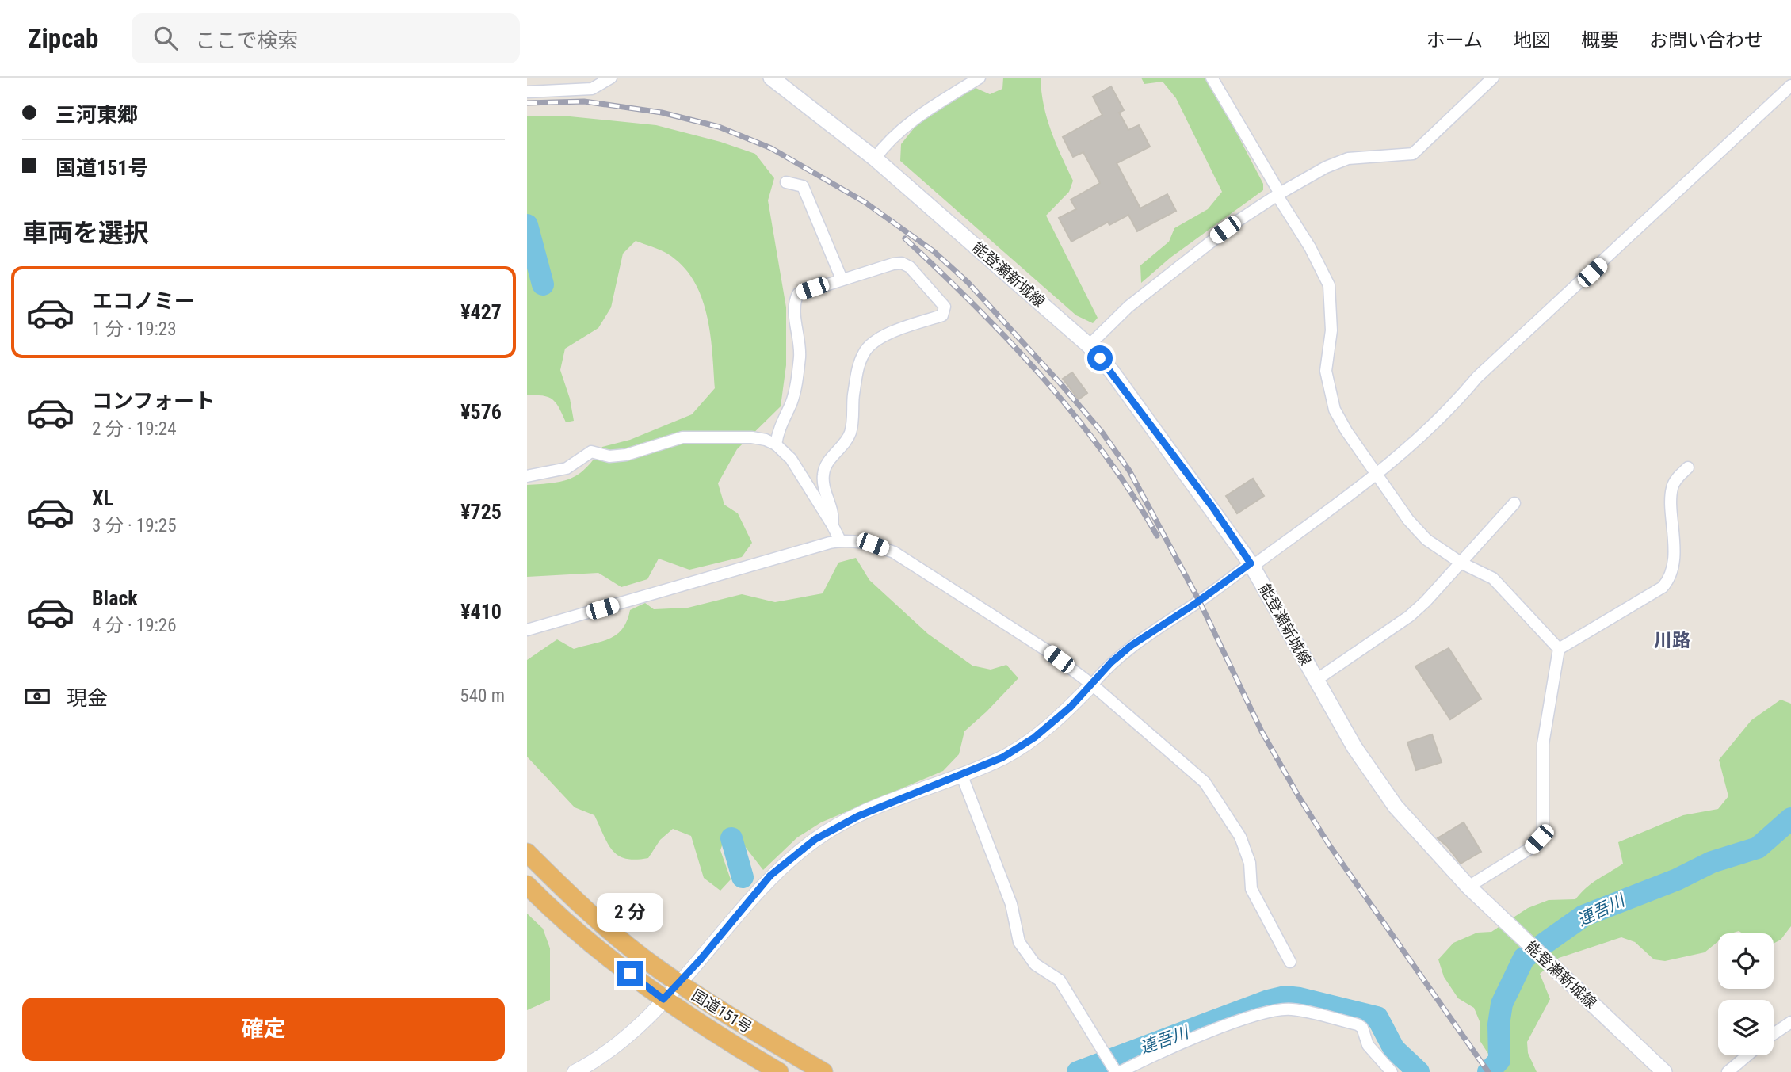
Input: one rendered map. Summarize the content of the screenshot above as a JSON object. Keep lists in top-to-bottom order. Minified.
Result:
{"streets":{"highway":["国道151号"],"main road":["能登瀬新城線"]},"districts":["川路"],"water":["連吾川"],"page":{"header":"Zipcab","search":"ここで検索","nav":["ホーム","地図","概要","お問い合わせ"],"banner":["三河東郷","国道151号"],"heading":"車両を選択","list":[{"name":"エコノミー","note":"1 分 · 19:23","value":"¥427"},{"name":"コンフォート","note":"2 分 · 19:24","value":"¥576"},{"name":"XL","note":"3 分 · 19:25","value":"¥725"},{"name":"Black","note":"4 分 · 19:26","value":"¥410"}],"pay":["現金","540 m"],"bubble":"2 分","buttons":"確定"}}
